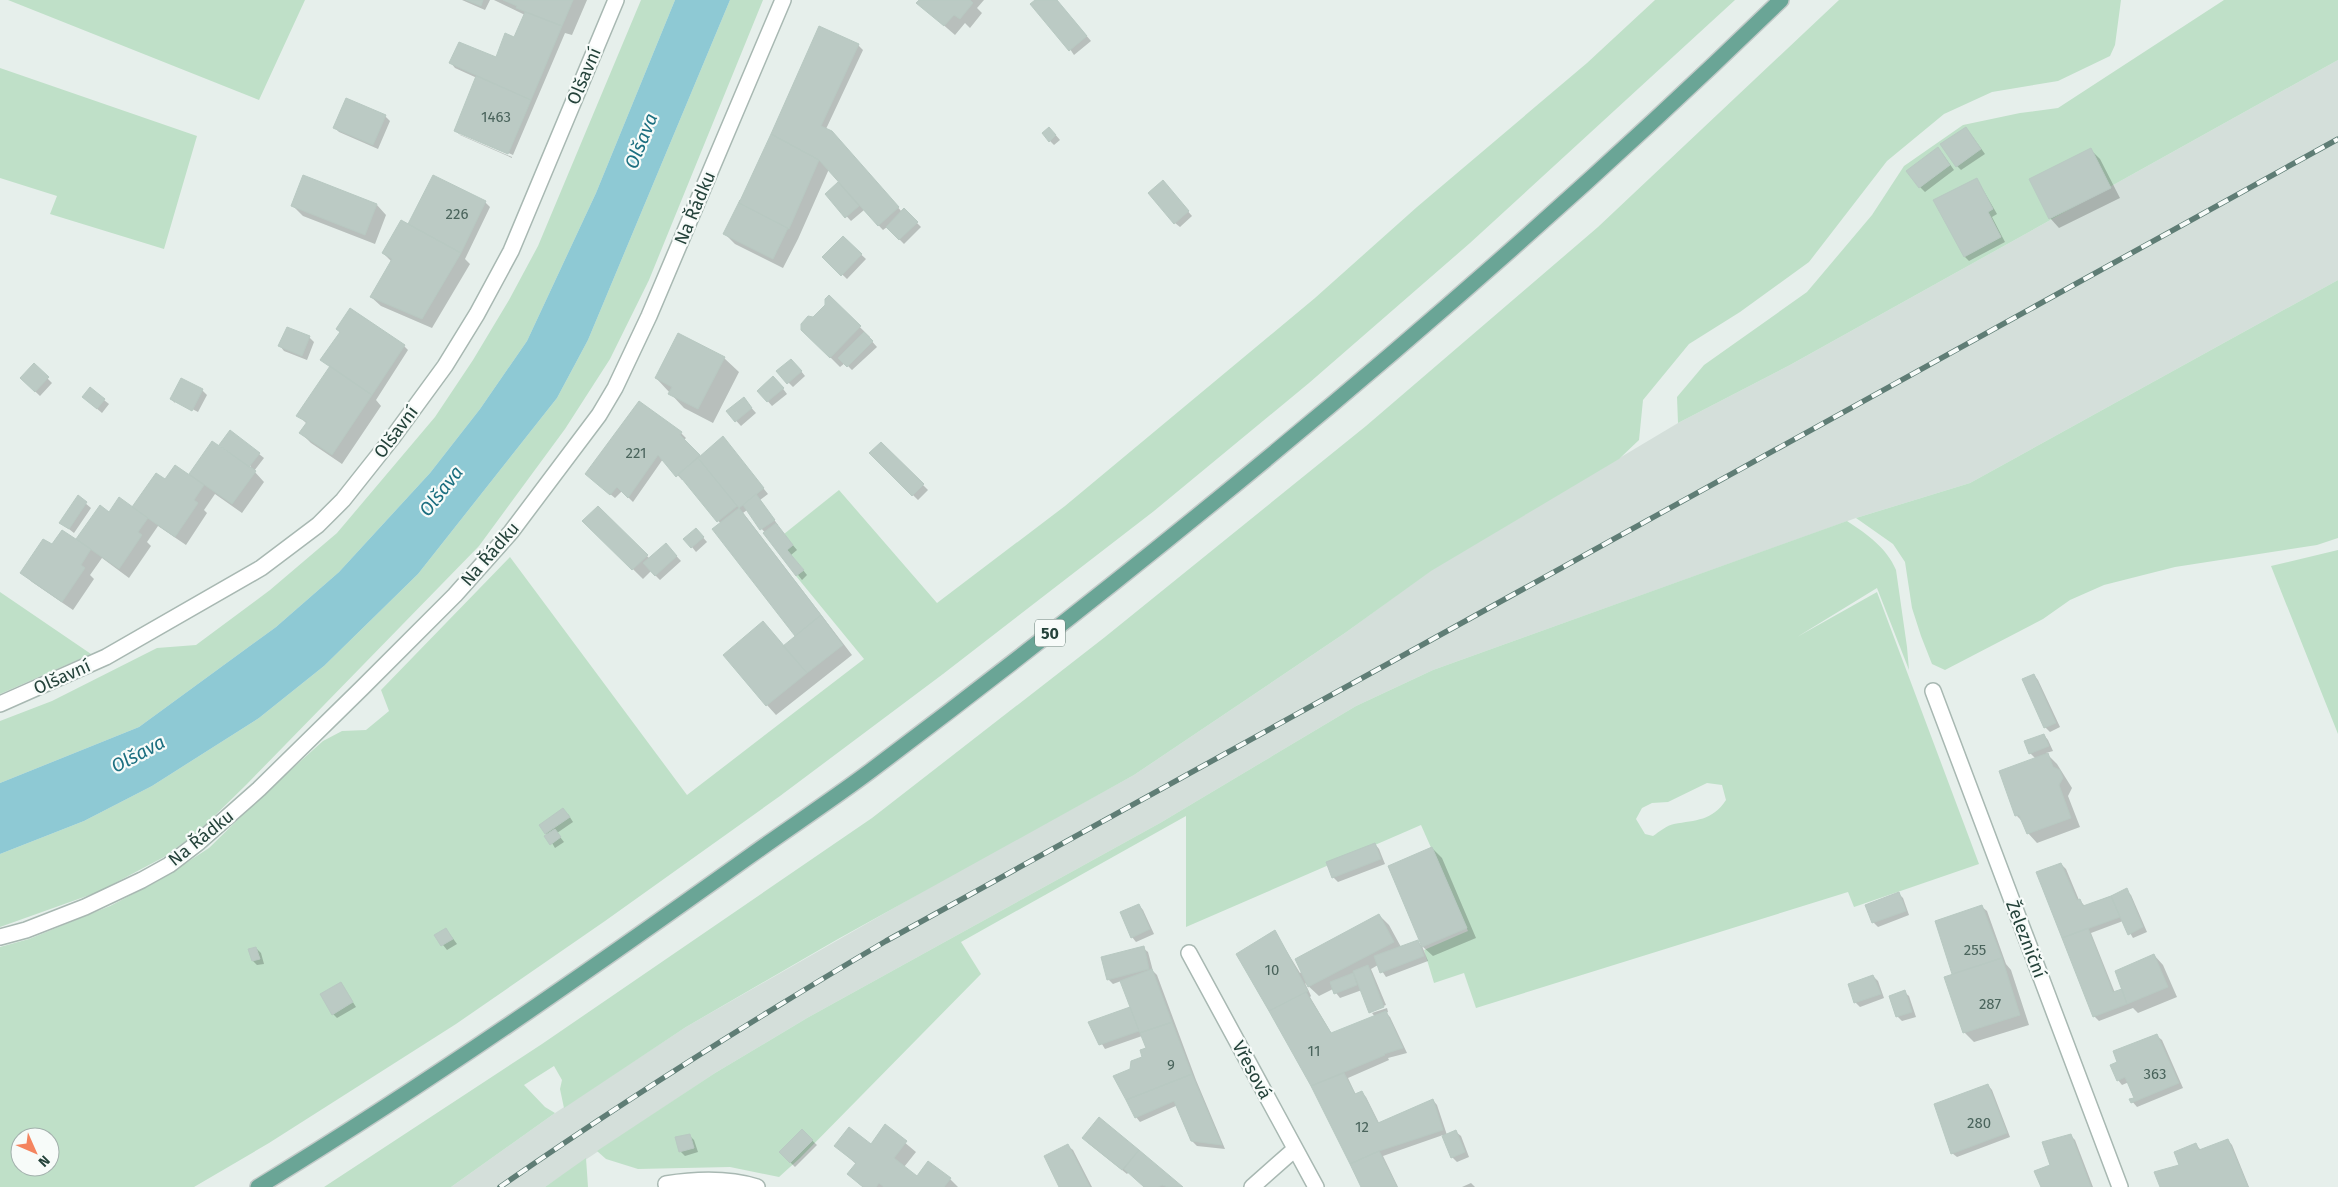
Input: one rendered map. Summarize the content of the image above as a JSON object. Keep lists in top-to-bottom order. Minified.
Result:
{"streets":{"main road":["50"],"street":["Olšavní","Na Řádku","Železniční","Vřesová"]},"water":["Olšava"],"house_numbers":["1463","226","221","255","10","287","11","9","363","280","12"],"north":"bottom right"}
